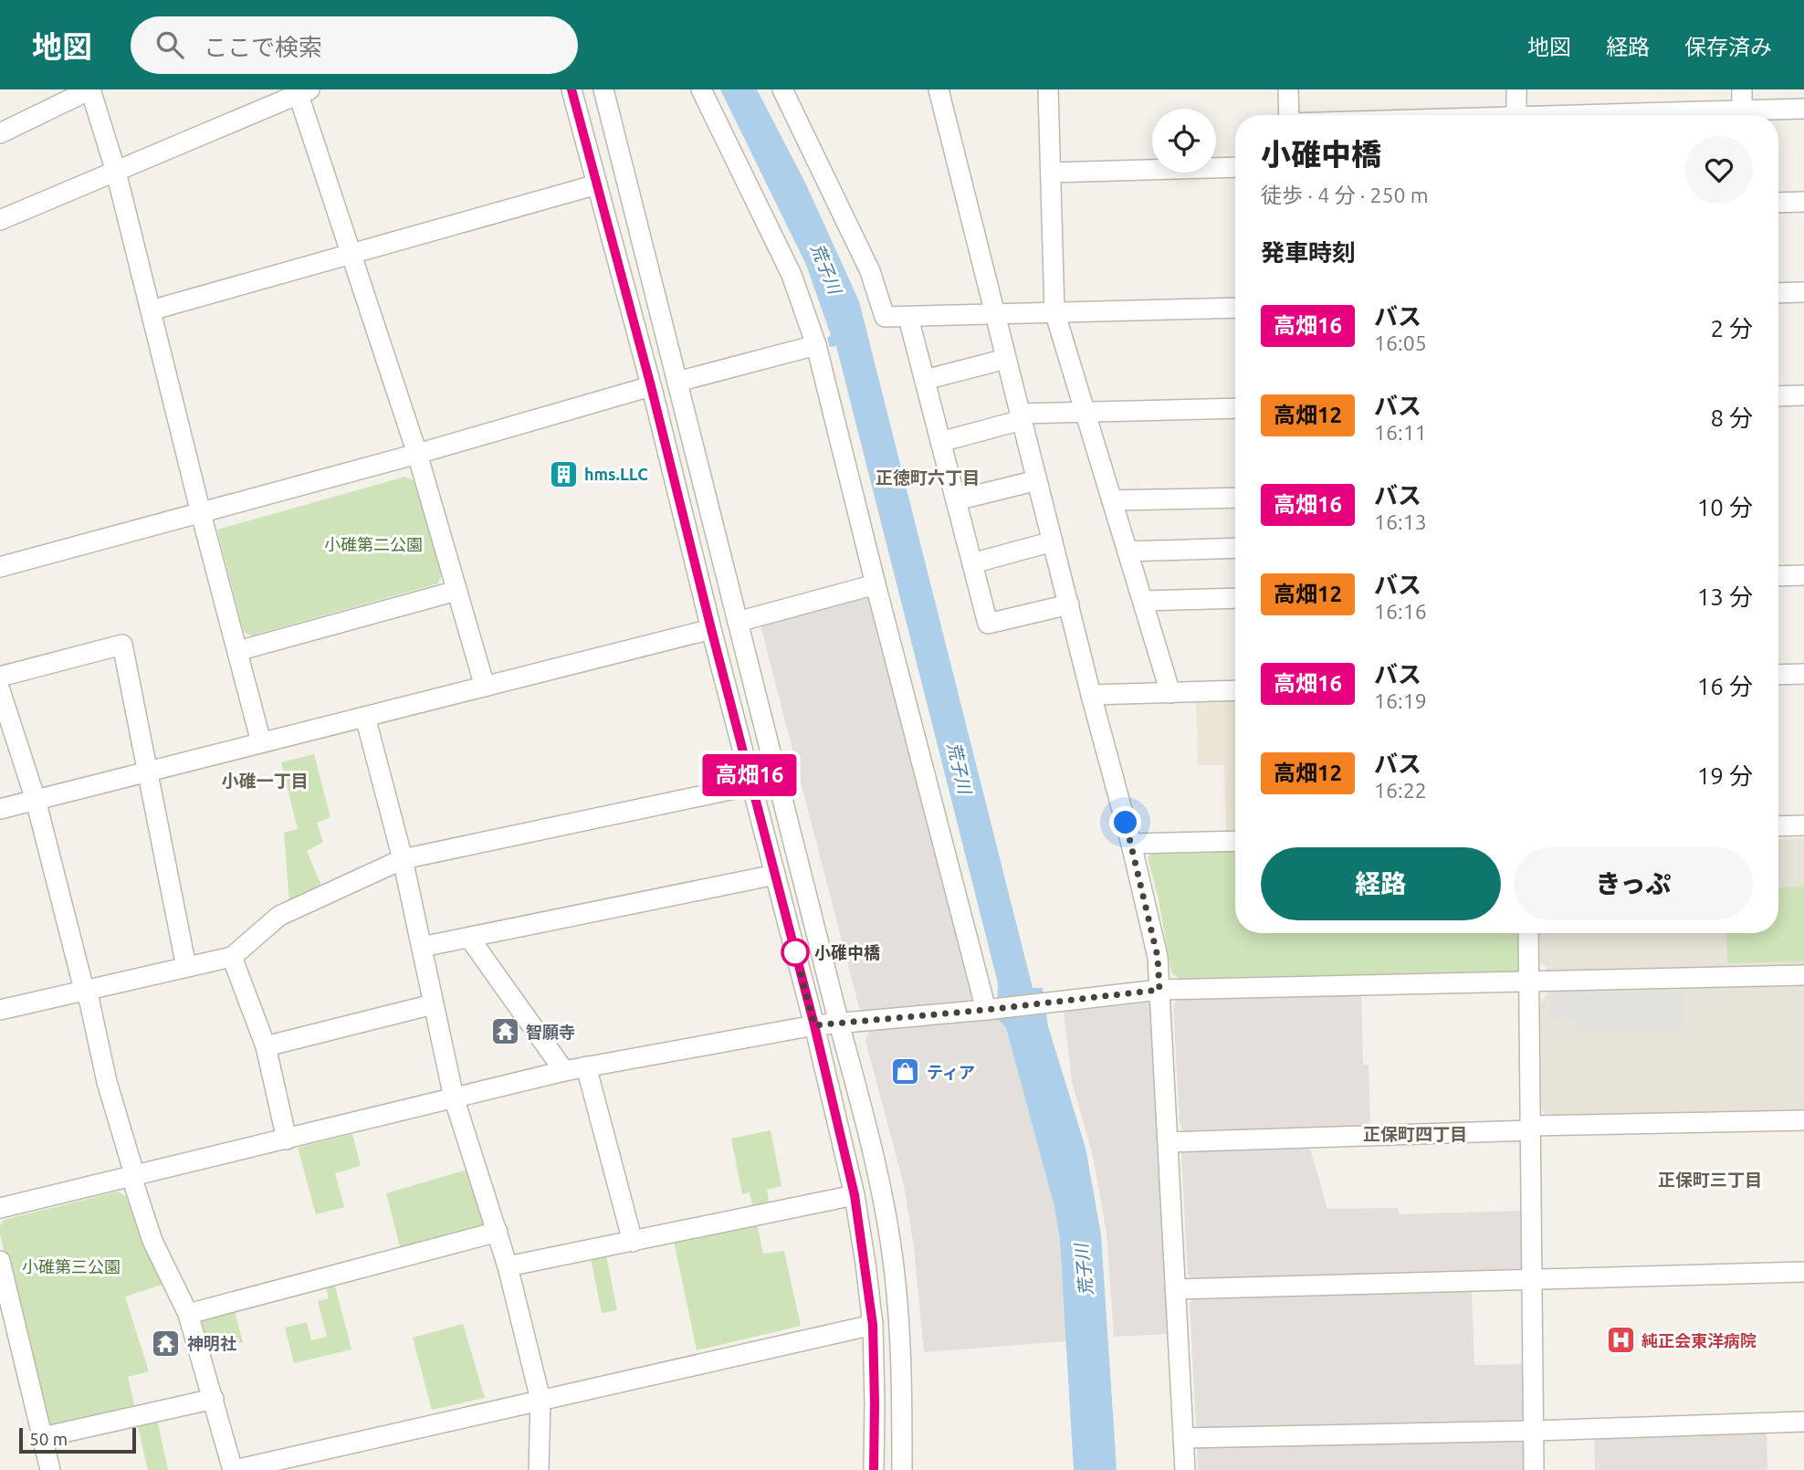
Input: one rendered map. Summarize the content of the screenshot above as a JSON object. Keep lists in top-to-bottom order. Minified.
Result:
{"districts":["正徳町六丁目","小碓一丁目","正保町四丁目","正保町三丁目"],"water":["荒子川"],"parks":["小碓第二公園","小碓第三公園"],"places":{"building":["hms.LLC"],"other":["小碓中橋"],"temple":["智願寺","神明社"],"shop":["ティア"],"hospital":["純正会東洋病院"]},"lines":["bus line 高畑16"],"scale_bar":"50 m","page":{"header":"地図","search":"ここで検索","nav":["地図","経路","保存済み"],"on_map":"高畑16","heading":[["小碓中橋","徒歩 · 4 分 · 250 m"],"発車時刻"],"list":[{"mark":"高畑16","name":"バス","note":"16:05","value":"2 分"},{"mark":"高畑12","name":"バス","note":"16:11","value":"8 分"},{"mark":"高畑16","name":"バス","note":"16:13","value":"10 分"},{"mark":"高畑12","name":"バス","note":"16:16","value":"13 分"},{"mark":"高畑16","name":"バス","note":"16:19","value":"16 分"},{"mark":"高畑12","name":"バス","note":"16:22","value":"19 分"}],"buttons":["経路","きっぷ"],"scale":"50 m"}}
